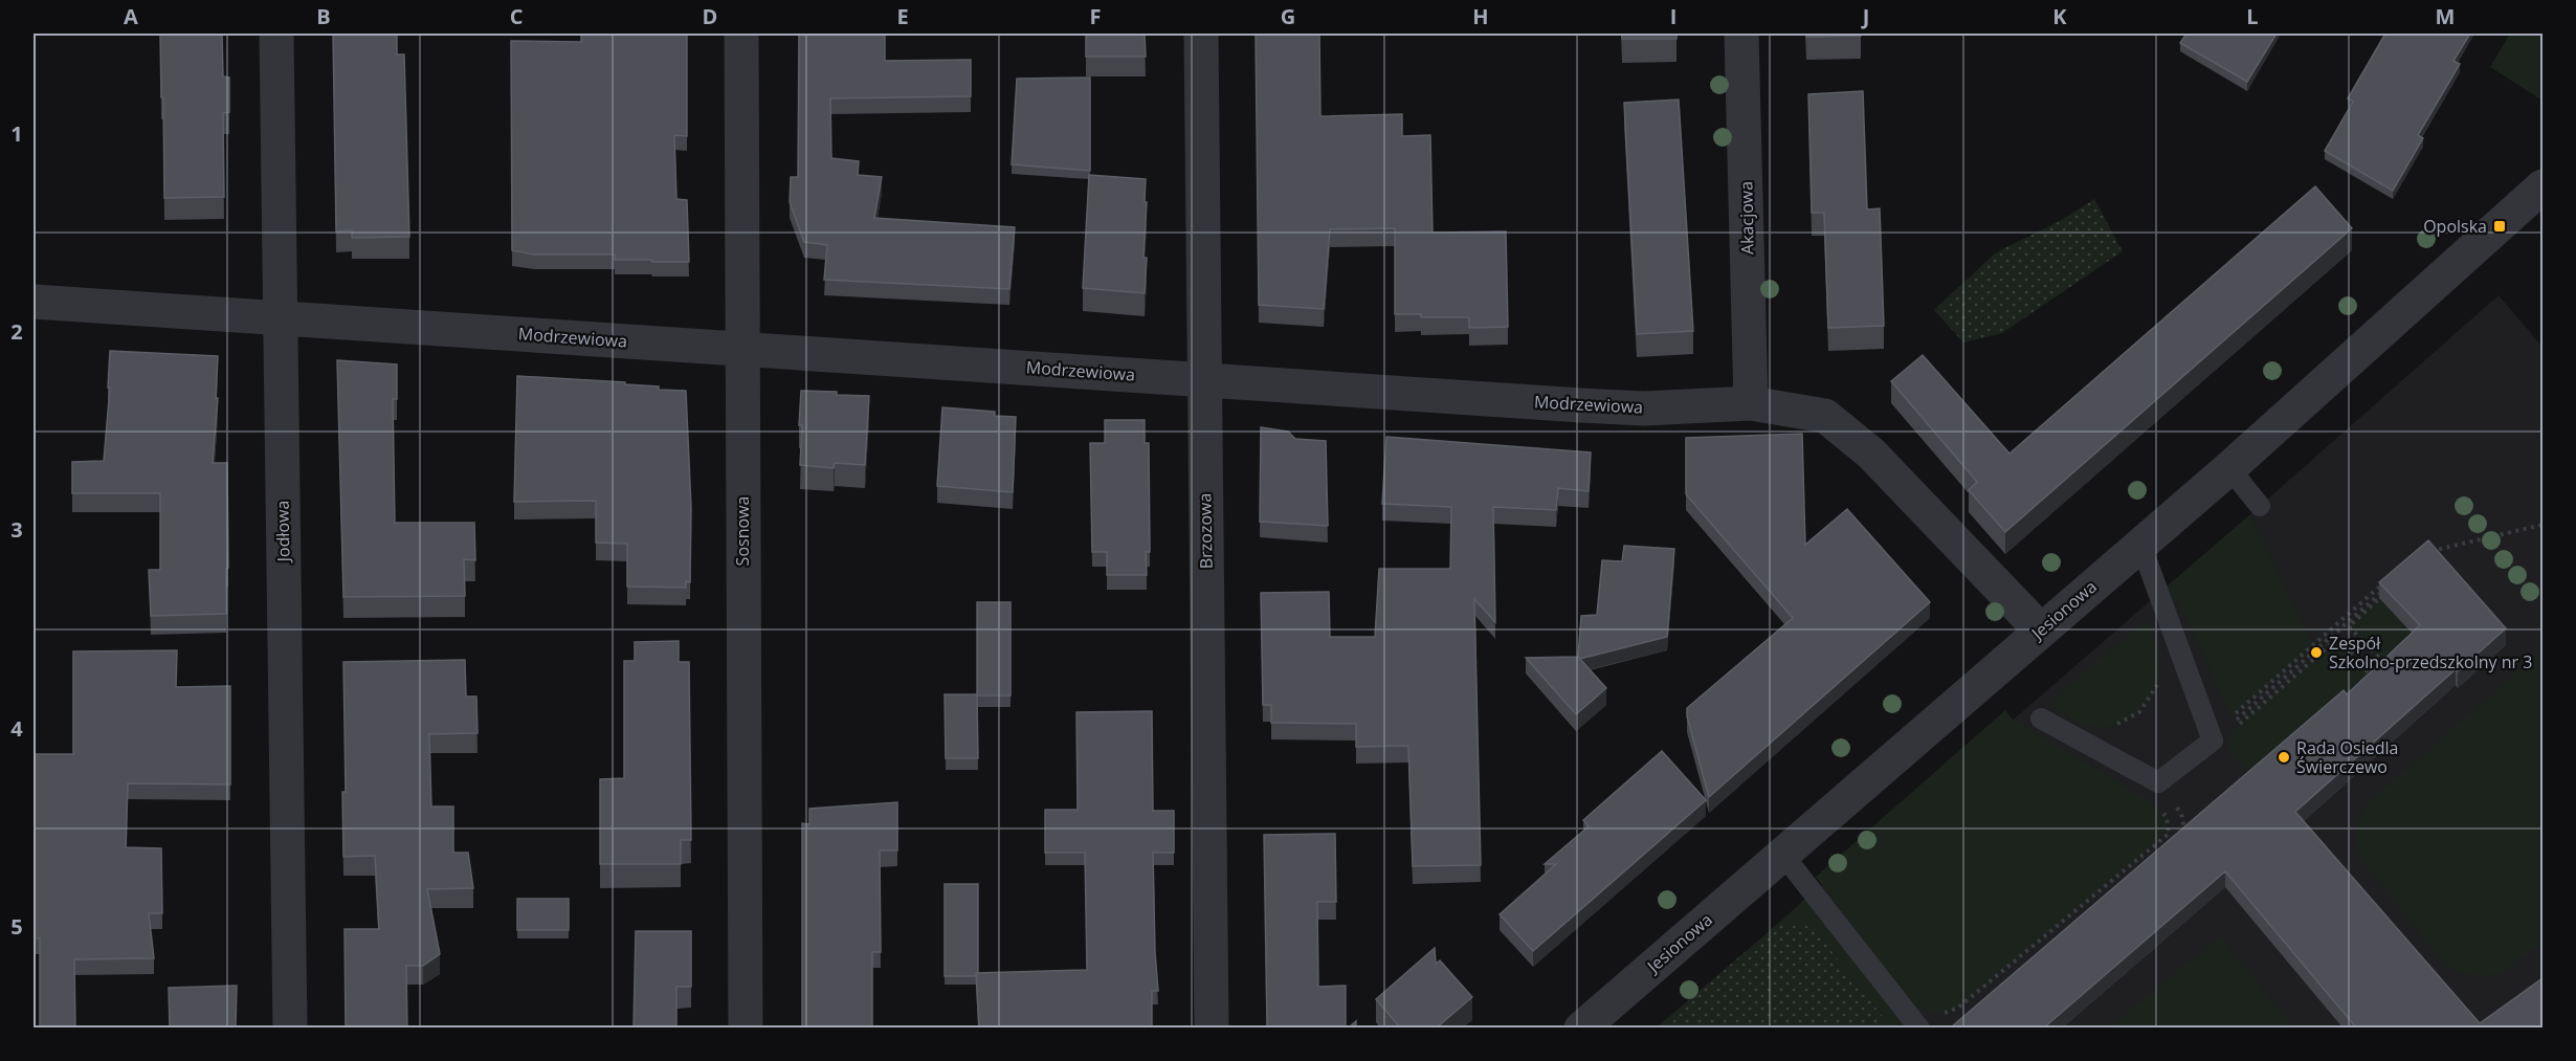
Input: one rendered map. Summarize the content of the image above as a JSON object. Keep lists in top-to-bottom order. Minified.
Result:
{"streets":{"street":["Akacjowa","Modrzewiowa","Jodłowa","Sosnowa","Brzozowa","Jesionowa"]},"crossings":[["Akacjowa","Modrzewiowa"],["Modrzewiowa","Jodłowa"],["Modrzewiowa","Sosnowa"],["Modrzewiowa","Brzozowa"],["Modrzewiowa","Jesionowa"]],"places":{"transit":["Opolska"],"other":["Zespół Szkolno-przedszkolny nr 3","Rada Osiedla Świerczewo"]},"grid":{"columns":["A","B","C","D","E","F","G","H","I","J","K","L","M"],"rows":["1","2","3","4","5"]}}
